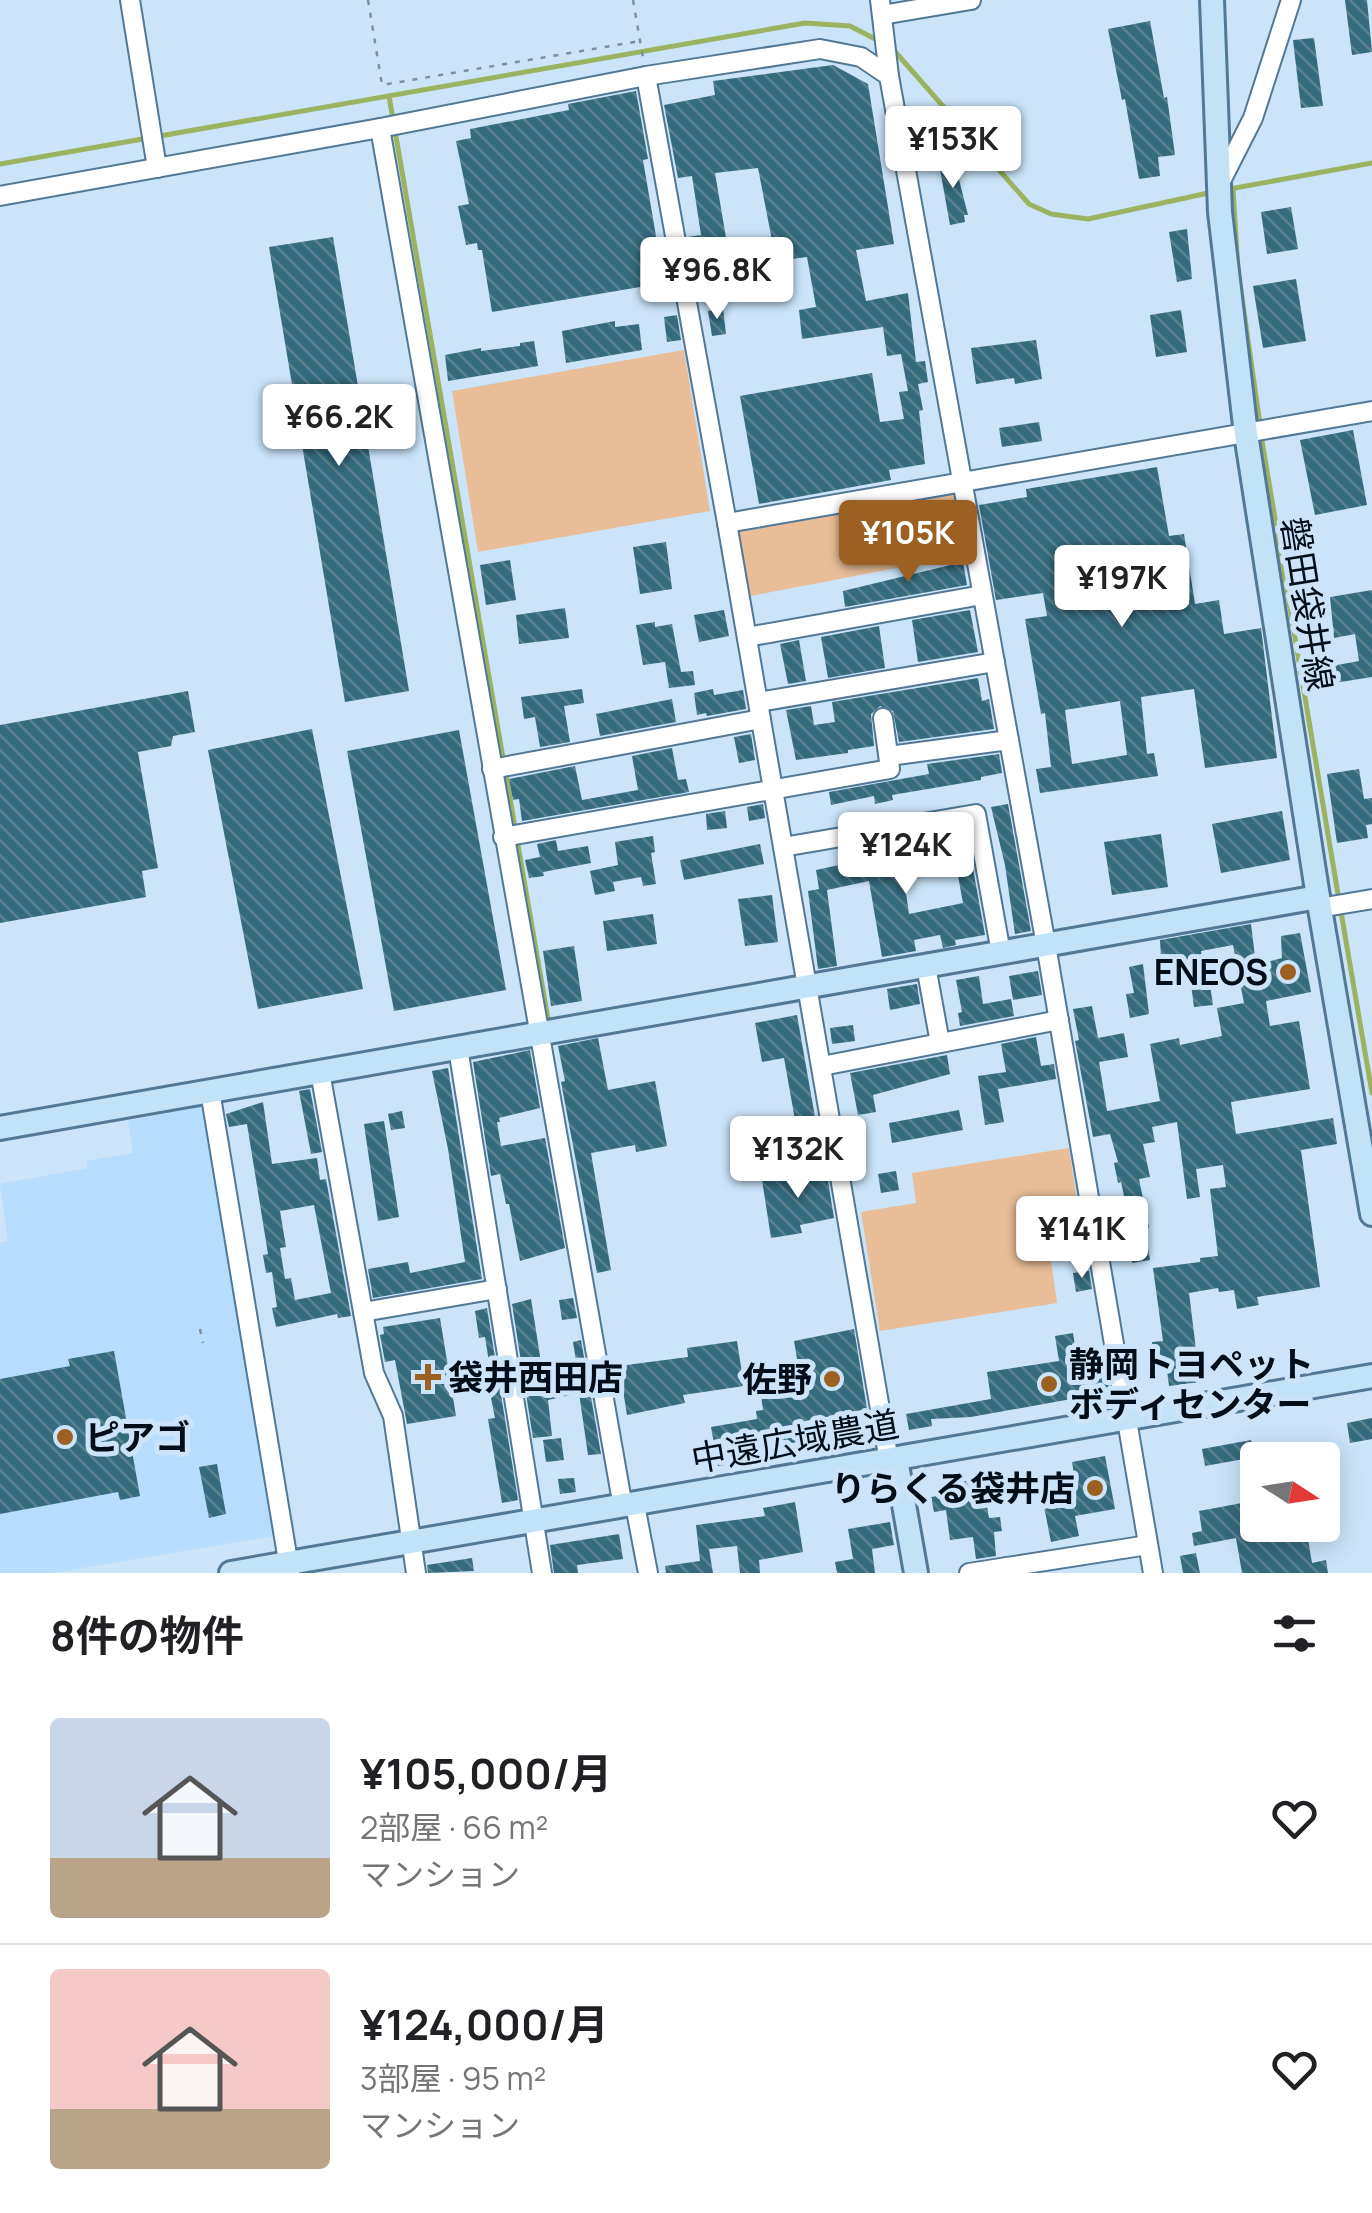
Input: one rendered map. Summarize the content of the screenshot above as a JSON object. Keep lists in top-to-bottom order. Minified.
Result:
{"streets":{"street":["磐田袋井線","中遠広域農道"]},"places":{"other":["ENEOS","佐野","静岡トヨペット ボディセンター","ピアゴ","りらくる袋井店"],"health":["袋井西田店"]},"north":"right","page":{"price":["¥153K","¥96.8K","¥66.2K","¥105K","¥197K","¥124K","¥132K","¥141K"],"heading":"8件の物件","list":[{"name":"¥105,000/月","note":"2部屋 · 66 m² · マンション"},{"name":"¥124,000/月","note":"3部屋 · 95 m² · マンション"}]}}
